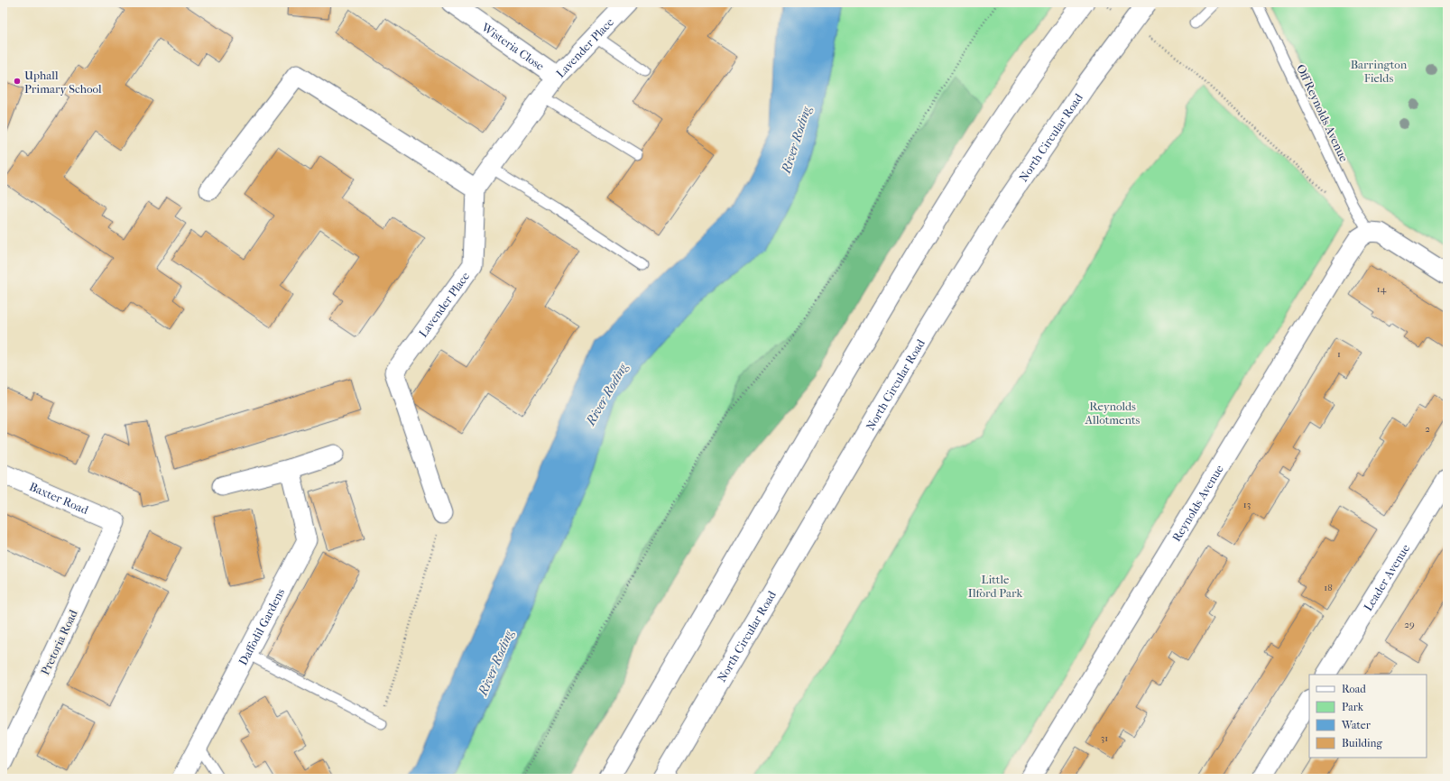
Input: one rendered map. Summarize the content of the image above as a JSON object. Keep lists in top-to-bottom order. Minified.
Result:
{"streets":{"highway":["North Circular Road"],"street":["Wisteria Close","Lavender Place","Baxter Road","Reynolds Avenue","Leader Avenue","Daffodil Gardens","Pretoria Road"],"lane":["Off Reynolds Avenue"]},"crossings":[["Wisteria Close","Lavender Place"],["Off Reynolds Avenue","Reynolds Avenue"],["Baxter Road","Pretoria Road"]],"water":["River Roding"],"parks":["Barrington Fields","Reynolds Allotments","Little Ilford Park"],"places":["Uphall Primary School"],"house_numbers":["14","1","2","13","18","29","31"],"legend":["Road","Park","Water","Building"]}
